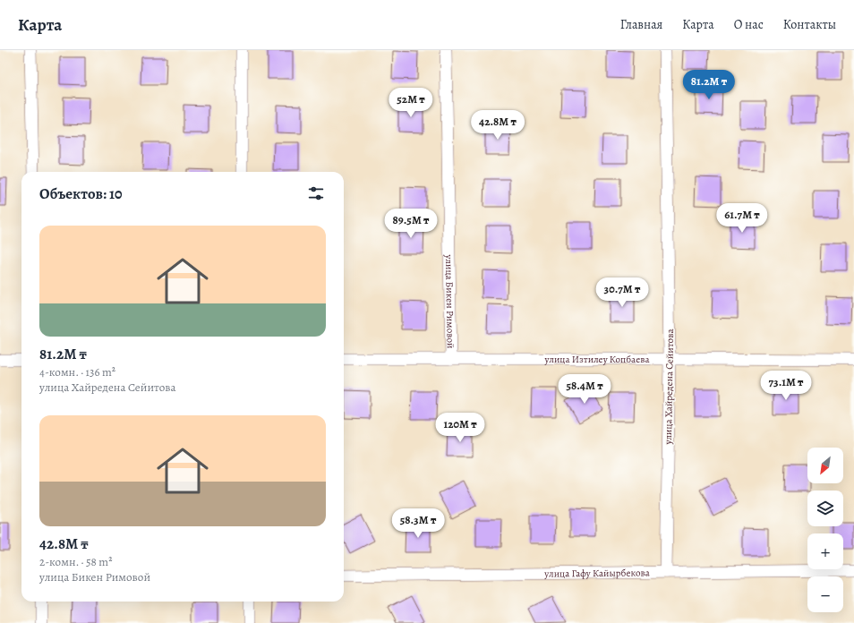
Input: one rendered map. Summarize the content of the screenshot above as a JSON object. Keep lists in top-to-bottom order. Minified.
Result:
{"streets":{"street":["улица Бикен Римовой","улица Изтилеу Копбаева","улица Хайредена Сейитова","улица Гафу Кайырбекова"]},"crossings":[["улица Бикен Римовой","улица Изтилеу Копбаева"],["улица Изтилеу Копбаева","улица Хайредена Сейитова"],["улица Хайредена Сейитова","улица Гафу Кайырбекова"]],"north":"bottom left","page":{"header":"Карта","nav":["Главная","Карта","О нас","Контакты"],"price":["81.2M ₸","52M ₸","42.8M ₸","61.7M ₸","89.5M ₸","30.7M ₸","73.1M ₸","58.4M ₸","120M ₸","58.3M ₸"],"heading":"Объектов: 10","list":[{"name":"81.2M ₸","note":"4-комн. · 136 m² · улица Хайредена Сейитова"},{"name":"42.8M ₸","note":"2-комн. · 58 m² · улица Бикен Римовой"}],"map_buttons":["+","−"]}}
